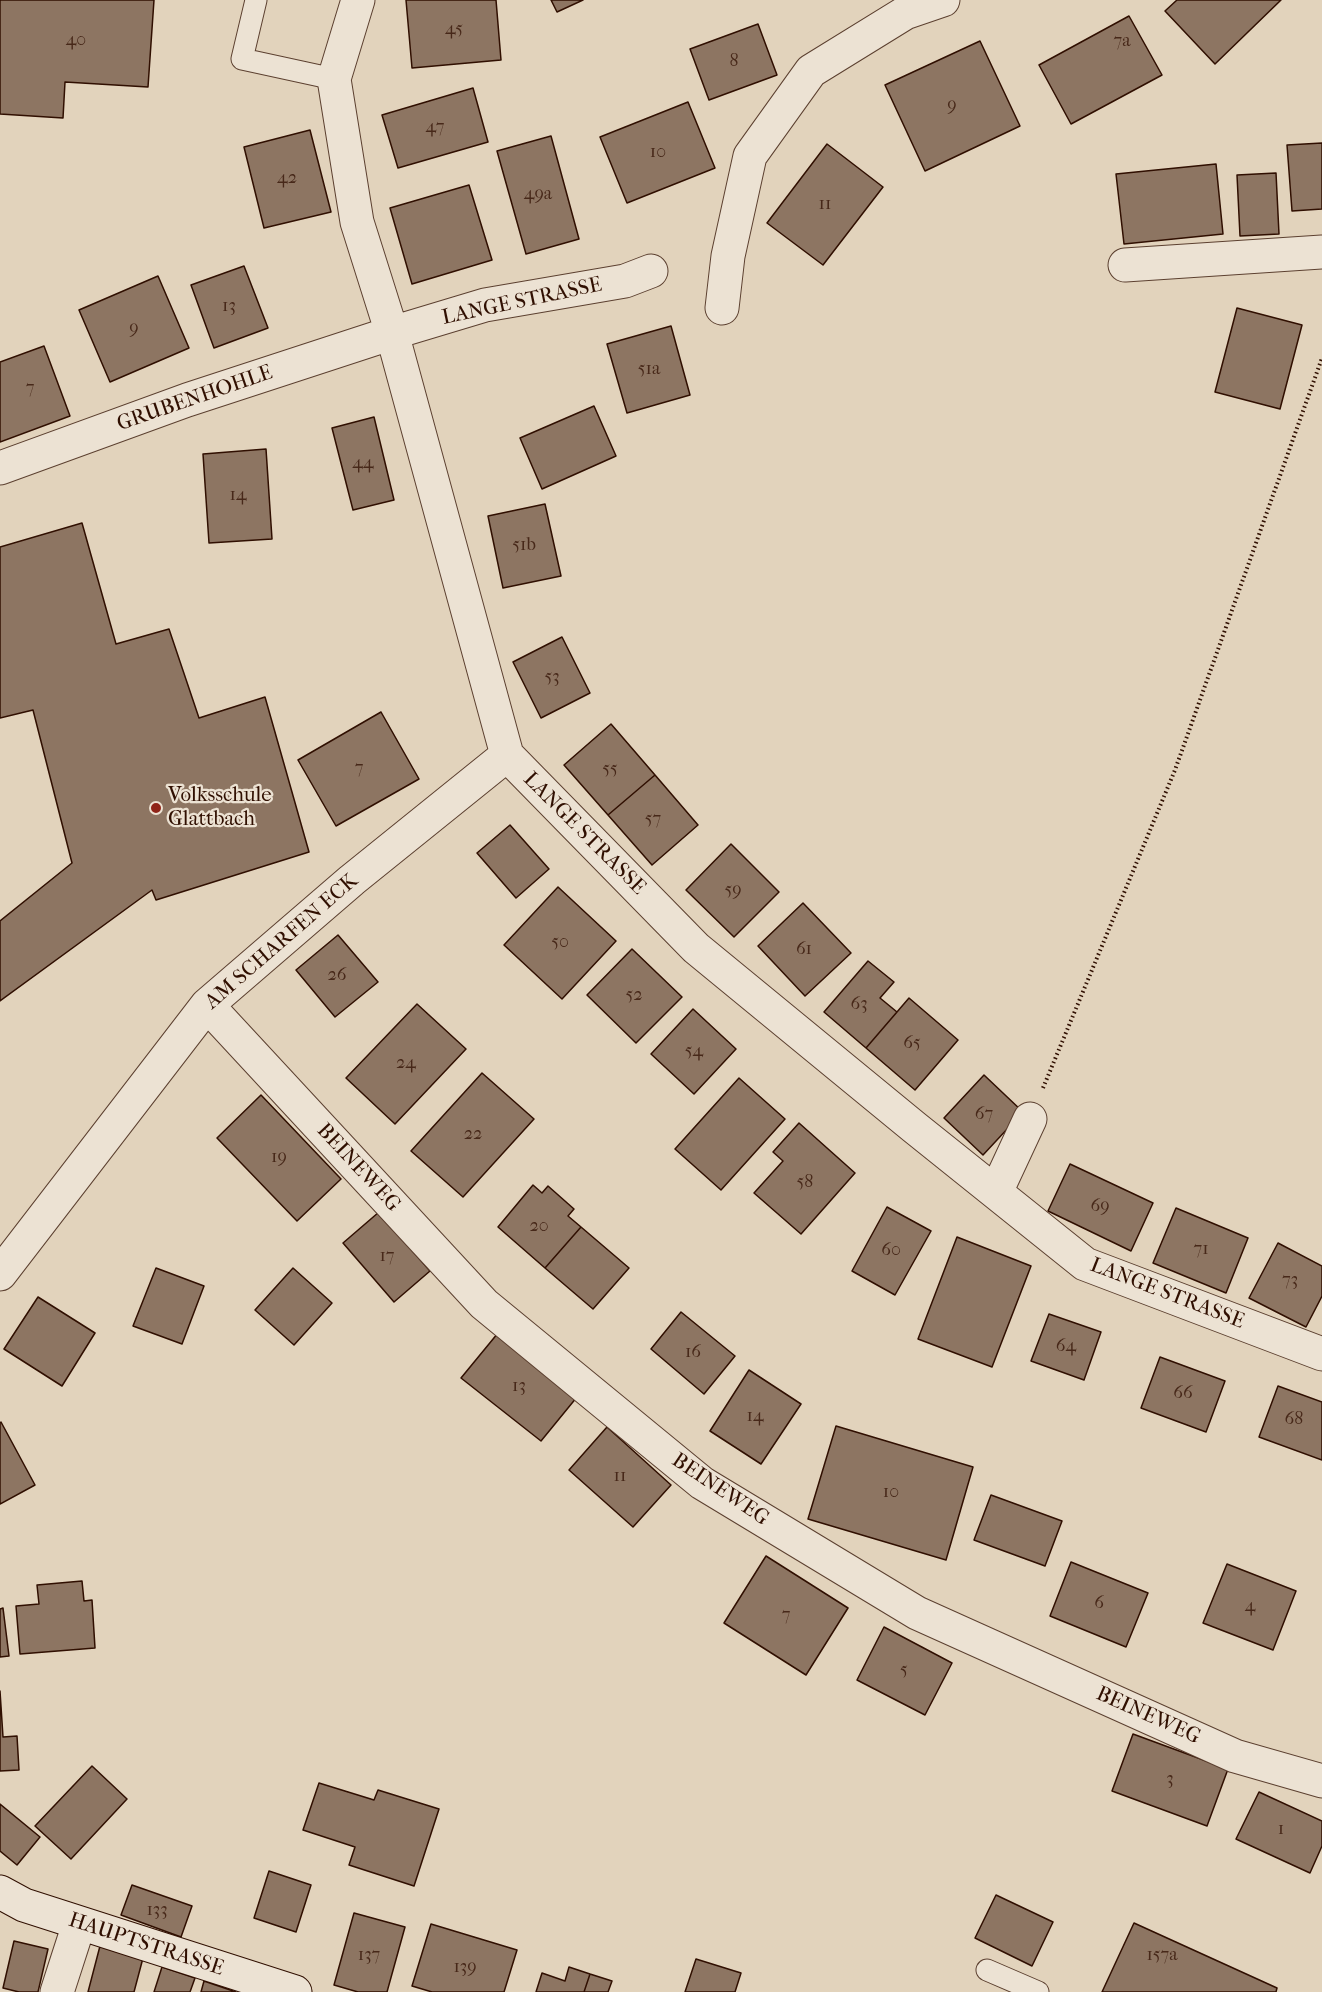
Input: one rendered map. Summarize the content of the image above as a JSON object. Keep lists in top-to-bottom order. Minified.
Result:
{"streets":{"street":["LANGE STRASSE","GRUBENHOHLE","AM SCHARFEN ECK","BEINEWEG","HAUPTSTRASSE"]},"crossings":[["LANGE STRASSE","GRUBENHOHLE"],["LANGE STRASSE","AM SCHARFEN ECK"],["AM SCHARFEN ECK","BEINEWEG"]],"places":["Volksschule Glattbach"],"house_numbers":["45","40","7a","8","9","47","10","42","49a","11","13","9","51a","7","44","14","51b","53","7","55","57","59","50","61","26","52","63","65","54","24","67","22","19","58","69","20","71","60","17","73","64","16","13","66","14","68","11","10","6","4","7","5","3","1","133","137","157a","139"]}
